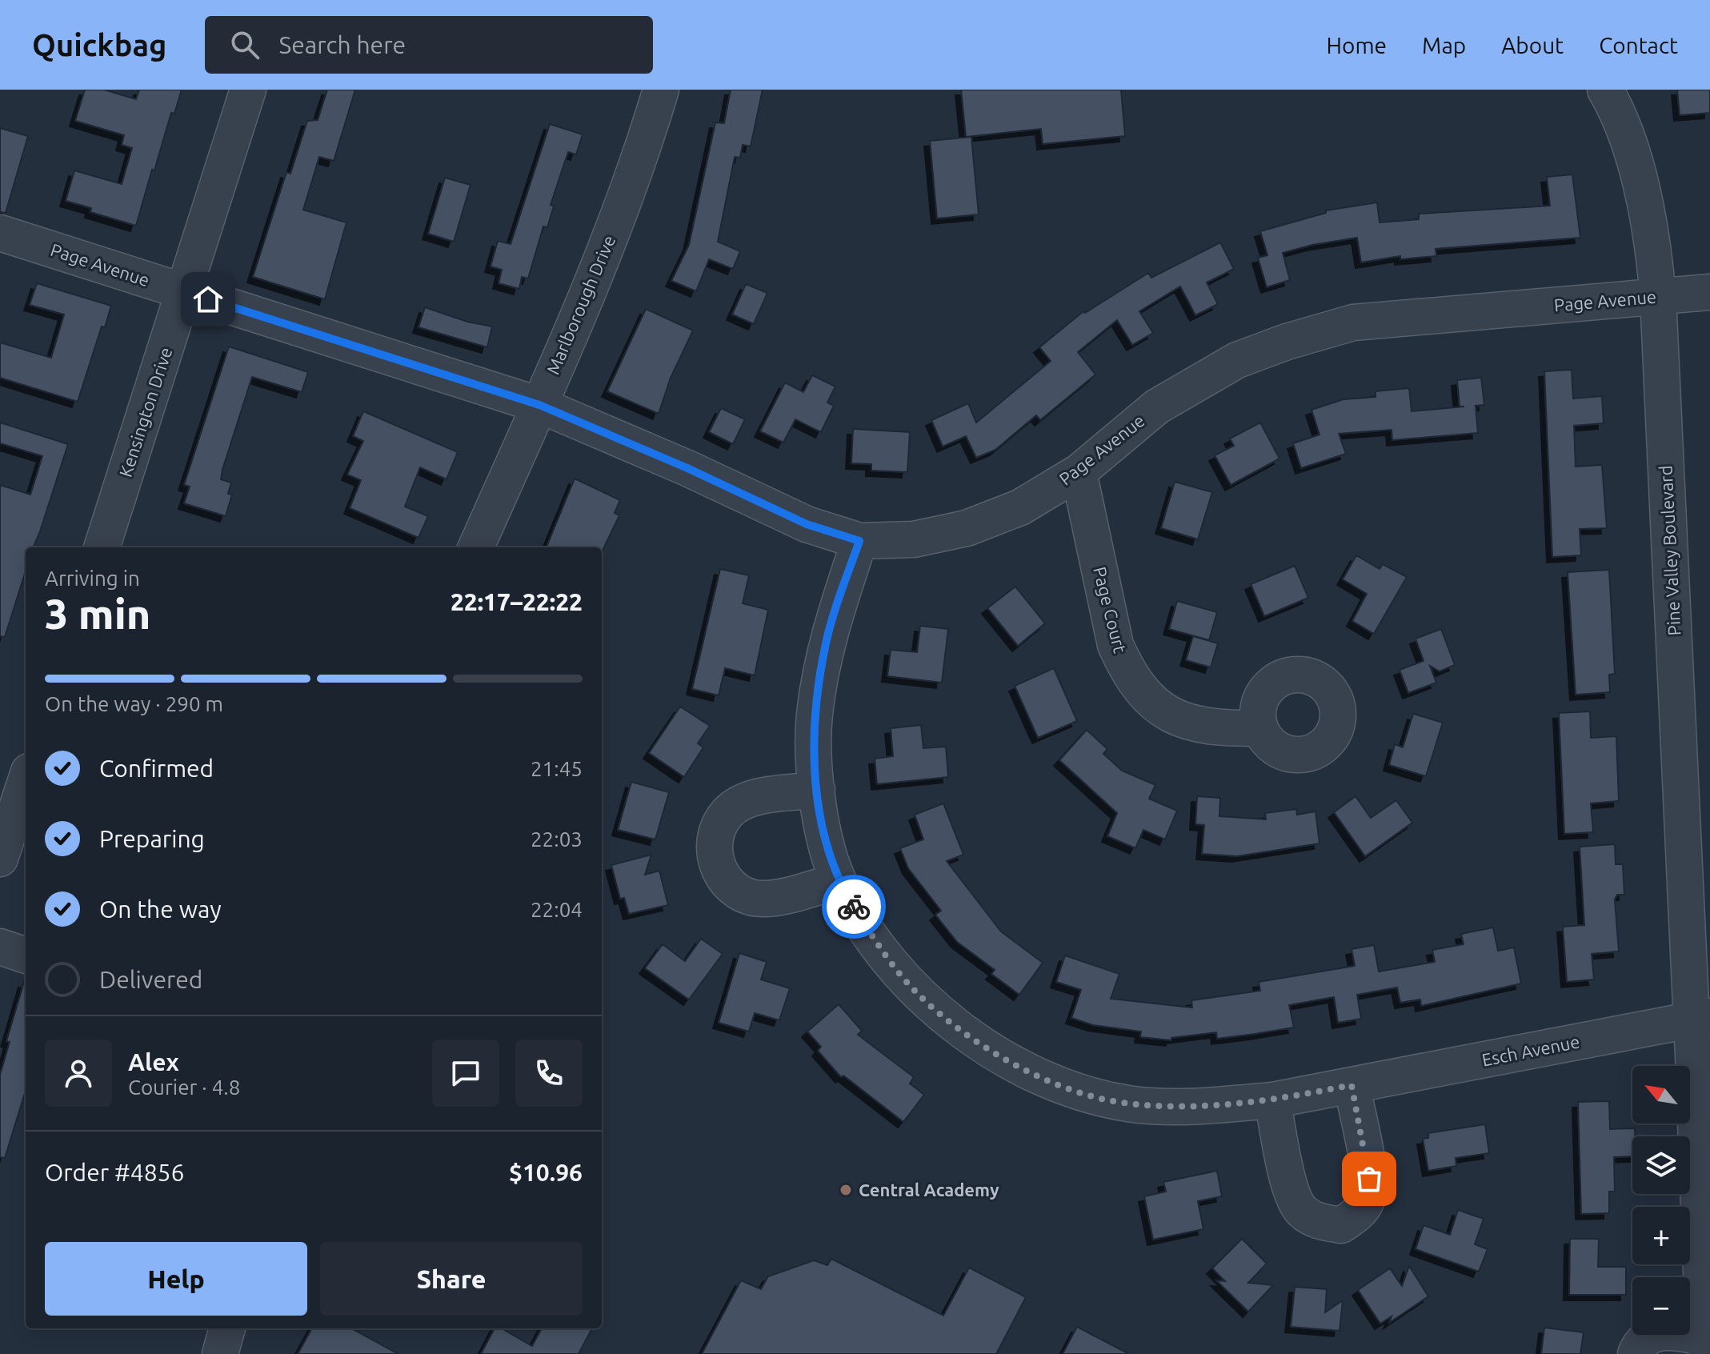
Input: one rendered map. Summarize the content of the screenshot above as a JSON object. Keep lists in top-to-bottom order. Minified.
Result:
{"streets":{"street":["Page Avenue","Marlborough Drive","Kensington Drive","Pine Valley Boulevard","Page Court","Esch Avenue"]},"crossings":[["Page Avenue","Marlborough Drive"],["Page Avenue","Kensington Drive"],["Page Avenue","Pine Valley Boulevard"],["Page Avenue","Page Court"],["Page Avenue","Esch Avenue"],["Pine Valley Boulevard","Esch Avenue"]],"places":["Central Academy"],"north":"top left","page":{"header":"Quickbag","search":"Search here","nav":["Home","Map","About","Contact"],"heading":["3 min","Arriving in","22:17–22:22"],"panel":["Alex","Courier · 4.8","Order #4856","$10.96"],"bar":"On the way · 290 m","list":[["Confirmed","21:45"],["Preparing","22:03"],["On the way","22:04"],"Delivered"],"map_buttons":["+","−"],"buttons":["Help","Share"]}}
